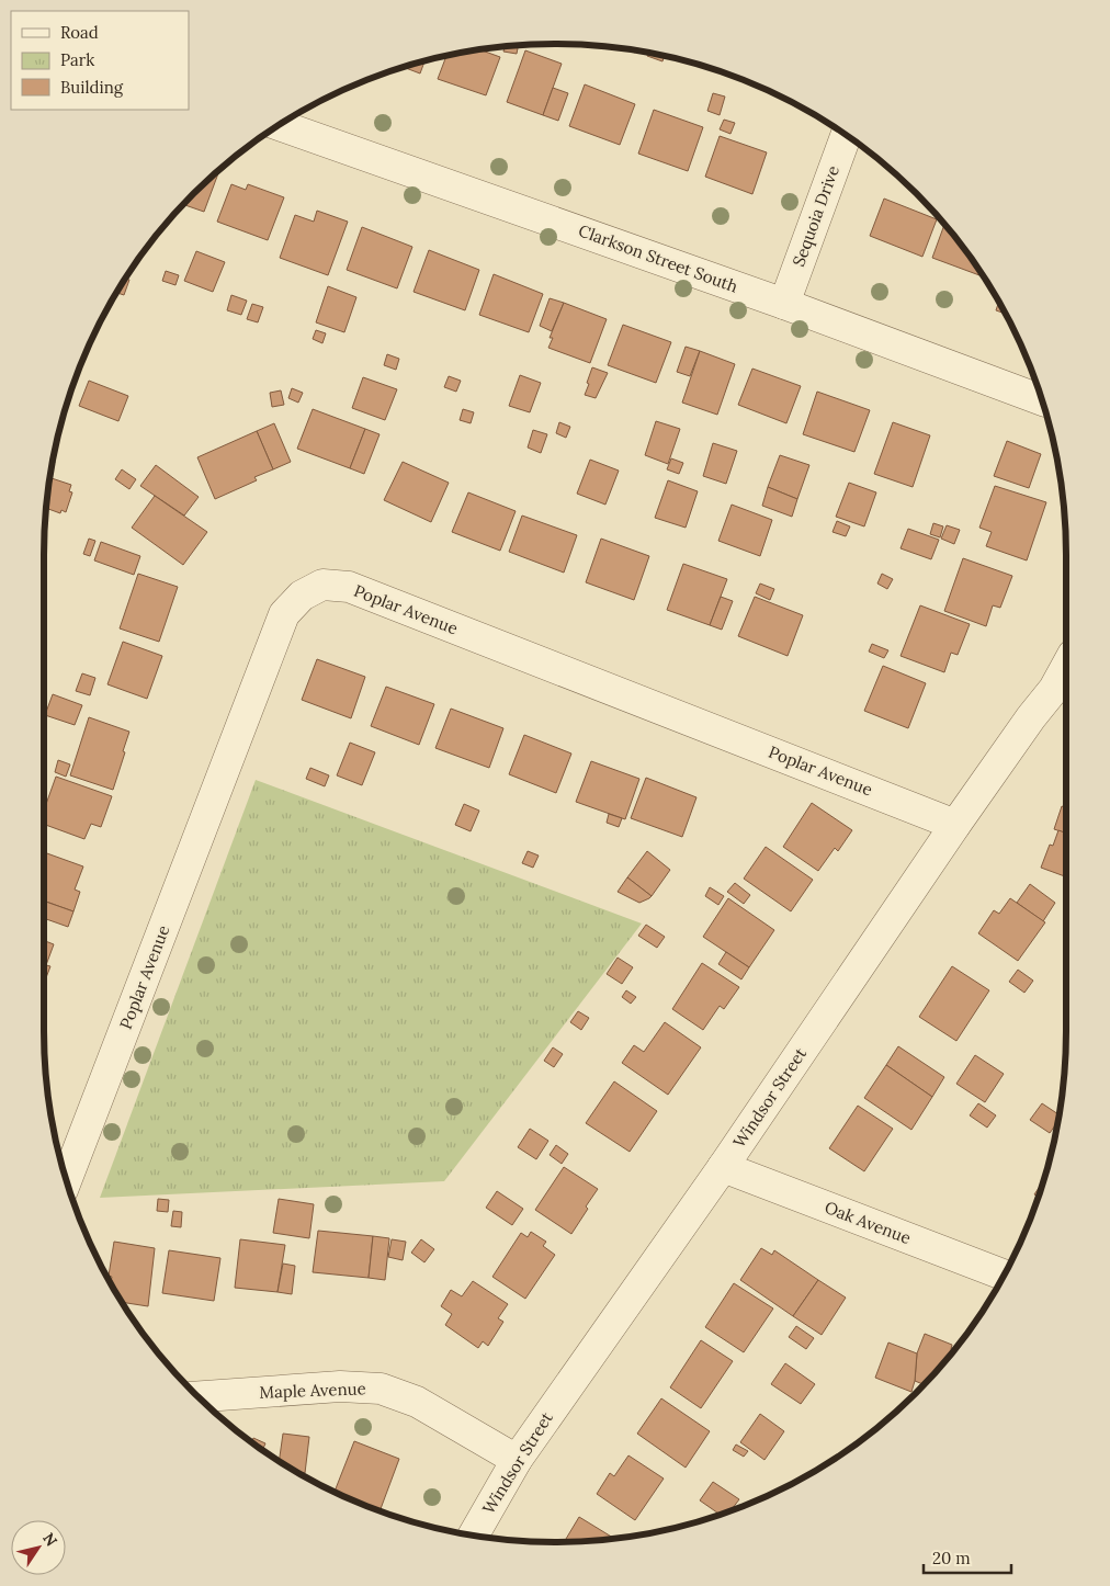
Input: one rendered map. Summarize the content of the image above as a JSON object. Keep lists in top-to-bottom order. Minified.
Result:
{"streets":{"street":["Sequoia Drive","Clarkson Street South","Poplar Avenue","Windsor Street","Oak Avenue","Maple Avenue"]},"crossings":[["Sequoia Drive","Clarkson Street South"],["Poplar Avenue","Windsor Street"],["Windsor Street","Oak Avenue"],["Windsor Street","Maple Avenue"]],"legend":["Road","Park","Building"],"scale_bar":"20 m","north":"top right"}
